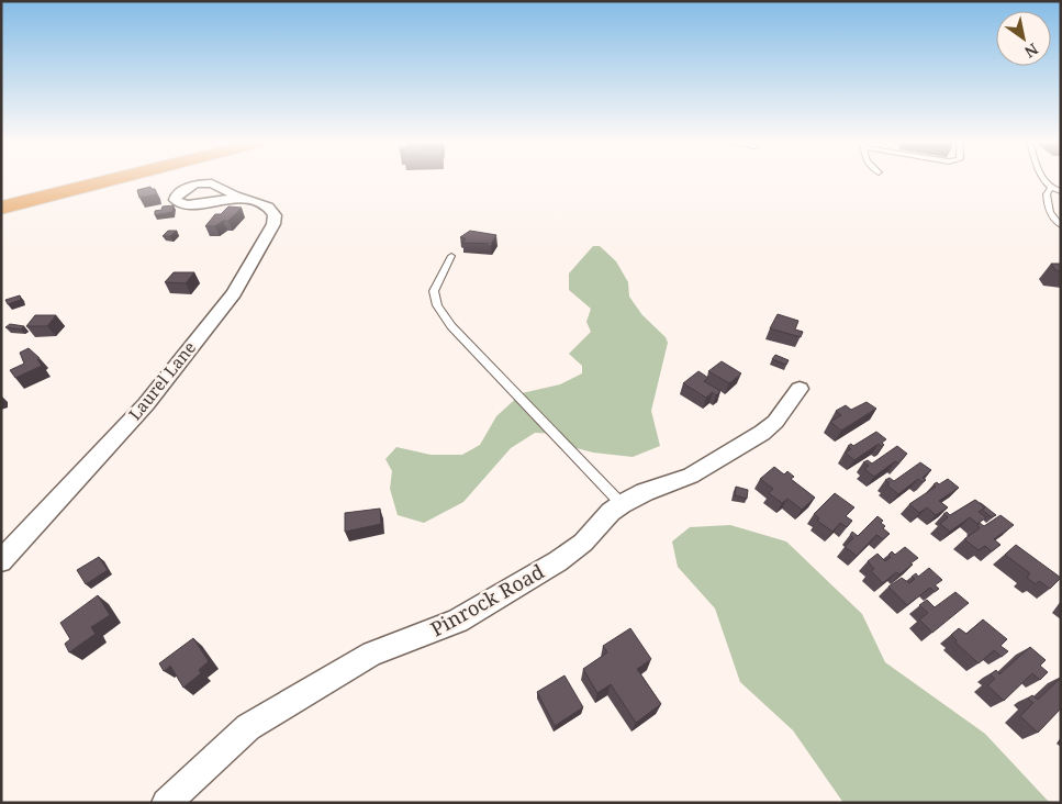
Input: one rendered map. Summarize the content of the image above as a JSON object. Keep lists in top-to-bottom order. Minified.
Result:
{"streets":{"street":["Laurel Lane","Pinrock Road"]},"north":"bottom right"}
